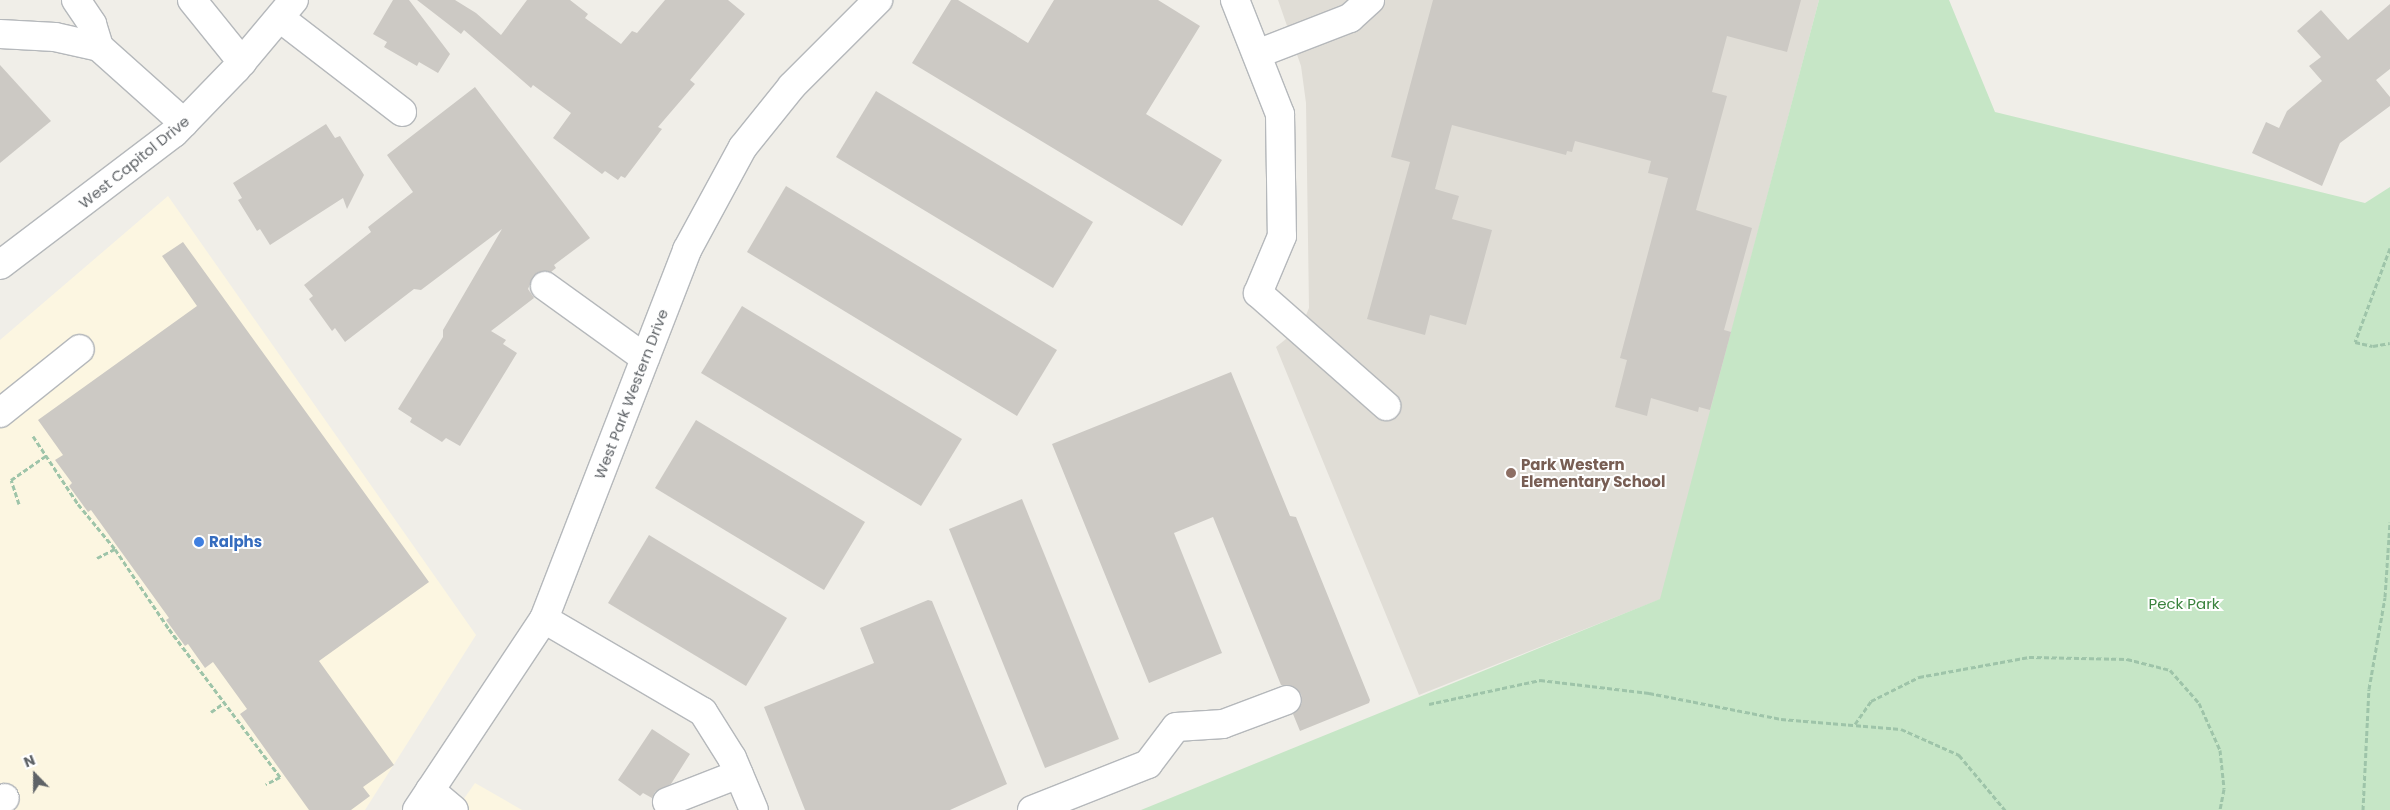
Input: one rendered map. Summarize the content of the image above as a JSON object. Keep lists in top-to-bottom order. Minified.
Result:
{"streets":{"street":["West Capitol Drive","West Park Western Drive"]},"parks":["Peck Park"],"places":["Park Western Elementary School","Ralphs"],"north":"top"}
